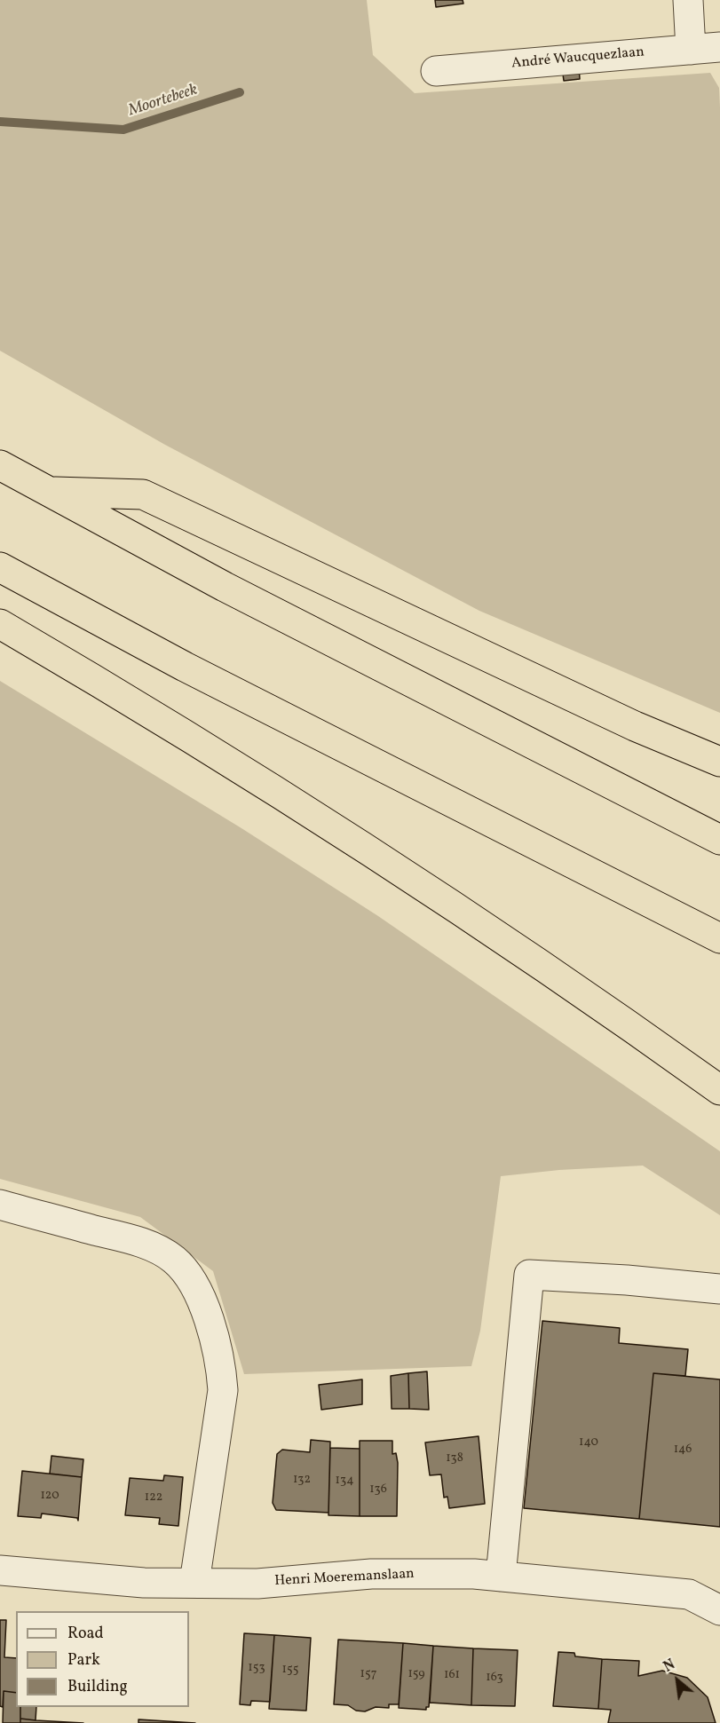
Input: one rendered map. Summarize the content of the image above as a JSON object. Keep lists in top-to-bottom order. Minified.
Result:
{"streets":{"street":["André Waucquezlaan","Henri Moeremanslaan"]},"water":["Moortebeek"],"house_numbers":["140","146","138","132","134","136","120","122","153","155","157","159","161","163"],"legend":["Road","Park","Building"],"north":"top left"}
